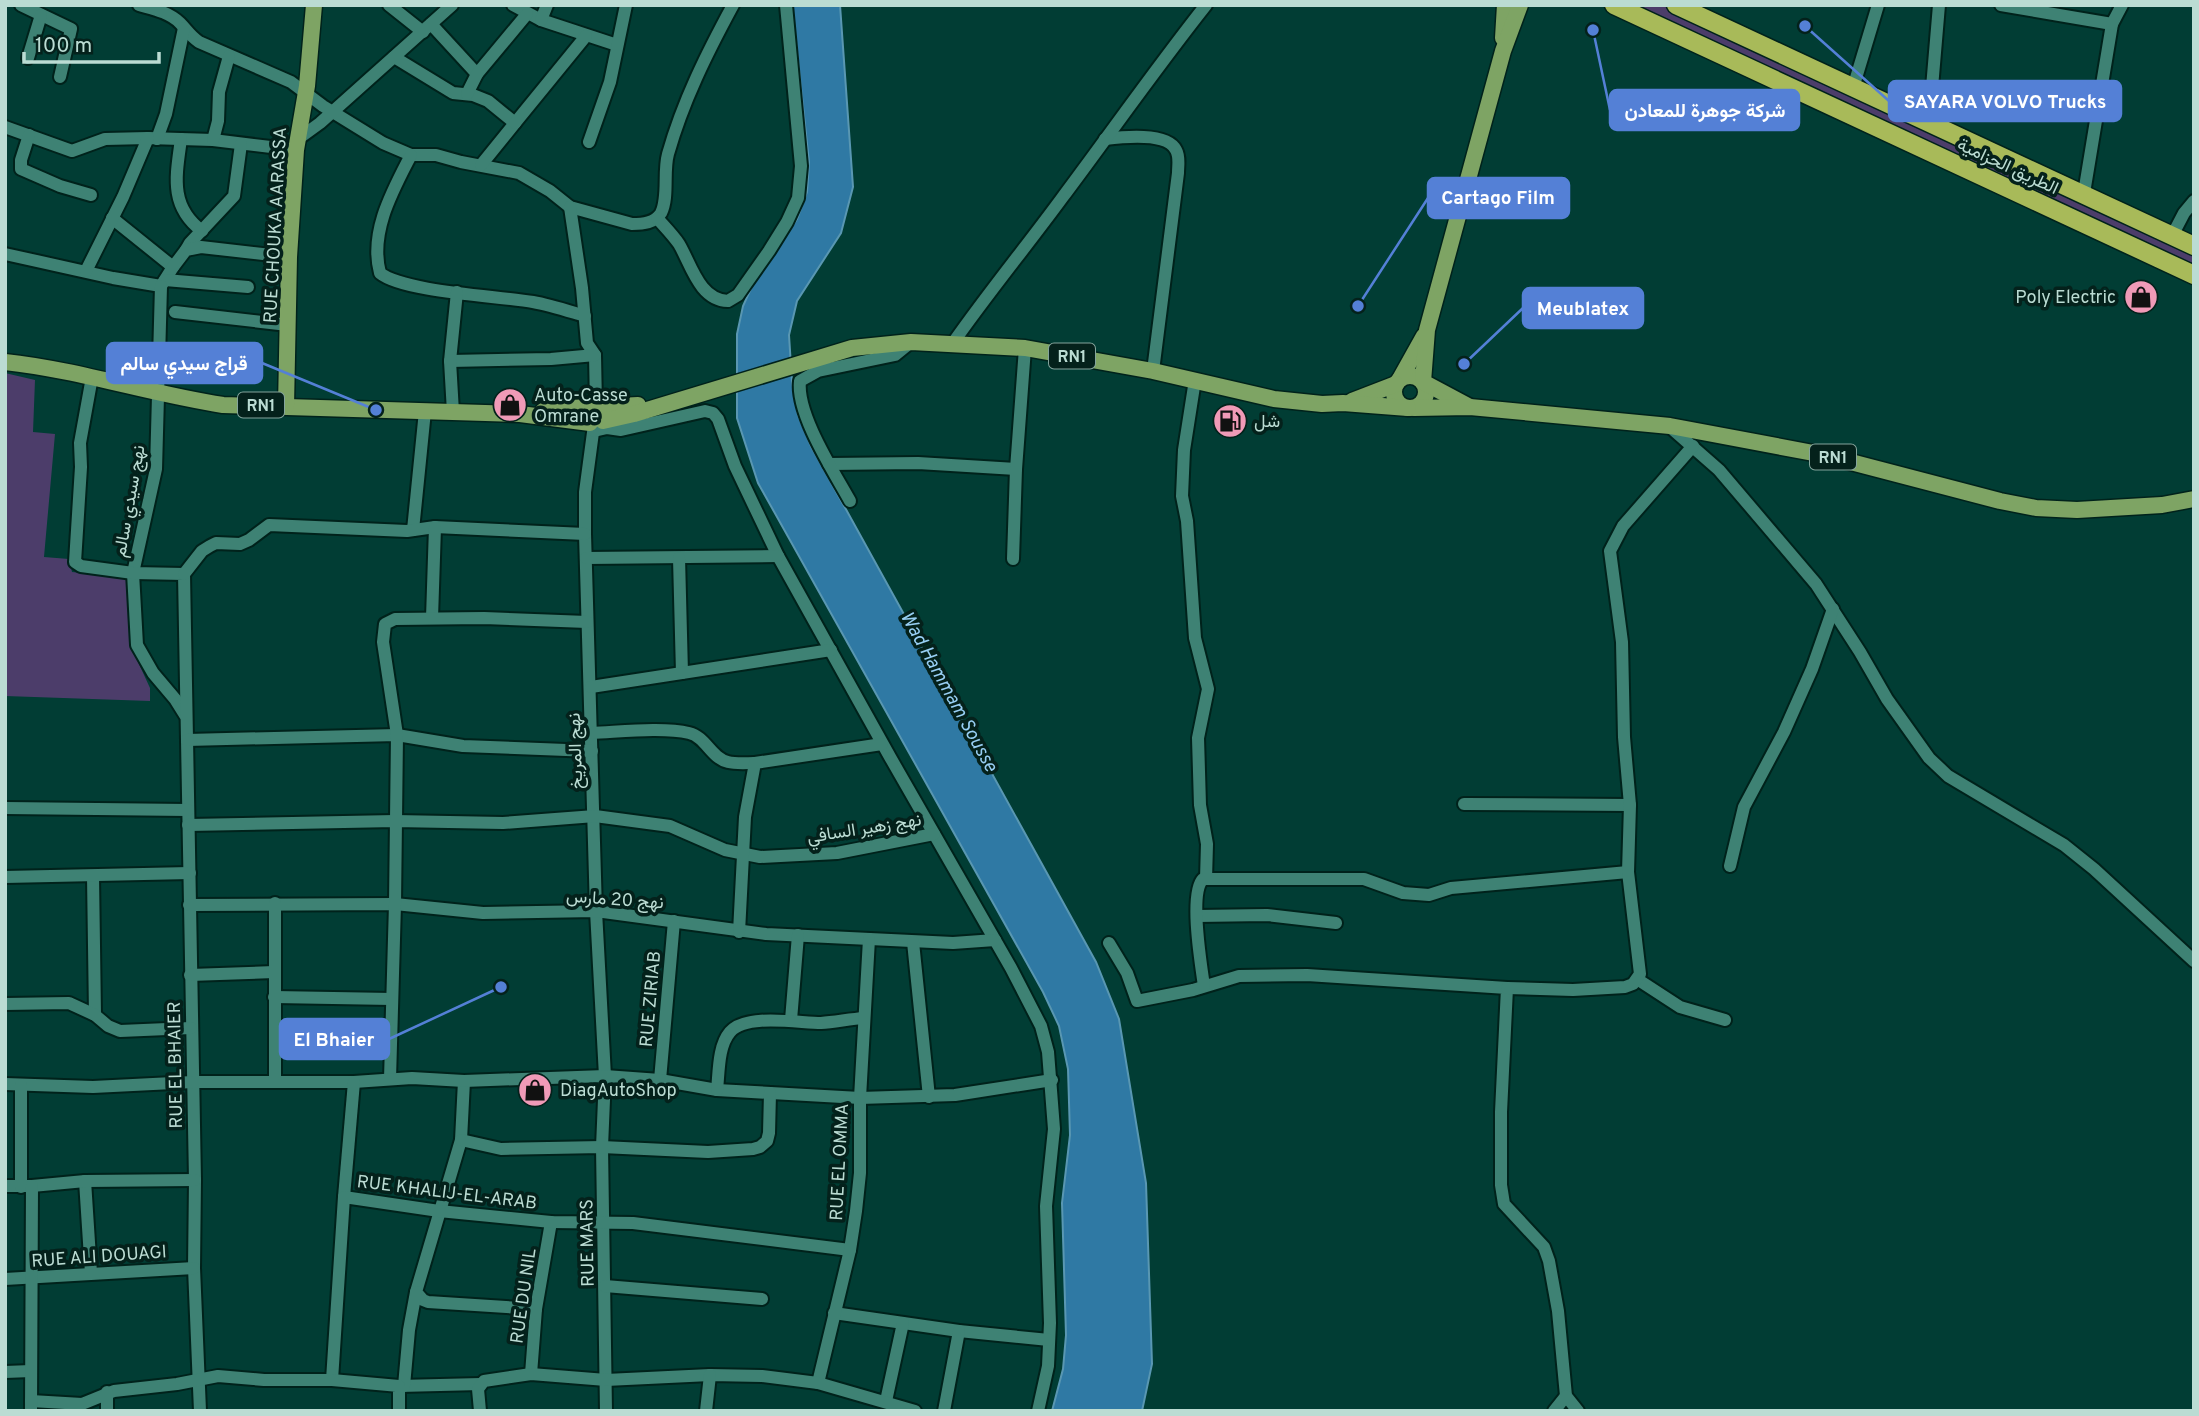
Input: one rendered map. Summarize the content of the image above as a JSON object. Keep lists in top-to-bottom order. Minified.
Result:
{"streets":{"highway":["الطريق الحزامية"],"main road":["RUE CHOUKA AARASSA","RN1"],"street":["نهج سيدي سالم","نهج المريخ","نهج زهير السافي","نهج 20 مارس","RUE ZIRIAB","RUE EL BHAIER","RUE EL OMMA","RUE KHALIJ-EL-ARAB","RUE MARS","RUE ALI DOUAGI","RUE DU NIL"]},"crossings":[["RUE CHOUKA AARASSA","RN1"],["RN1","نهج سيدي سالم"],["RN1","نهج المريخ"],["نهج سيدي سالم","RUE EL BHAIER"],["نهج المريخ","نهج زهير السافي"],["نهج المريخ","نهج 20 مارس"],["نهج المريخ","RUE MARS"],["نهج زهير السافي","RUE EL BHAIER"],["نهج 20 مارس","RUE ZIRIAB"],["نهج 20 مارس","RUE EL BHAIER"],["نهج 20 مارس","RUE EL OMMA"],["RUE EL BHAIER","RUE ALI DOUAGI"],["RUE EL OMMA","RUE KHALIJ-EL-ARAB"],["RUE KHALIJ-EL-ARAB","RUE MARS"],["RUE KHALIJ-EL-ARAB","RUE DU NIL"]],"water":["Wad Hammam Sousse"],"places":{"other":["SAYARA VOLVO Trucks","شركة جوهرة للمعادن","Cartago Film","Meublatex","قراج سيدي سالم","El Bhaier"],"shop":["Poly Electric","Auto-Casse Omrane","DiagAutoShop"],"fuel station":["شل"]},"scale_bar":"100 m"}
